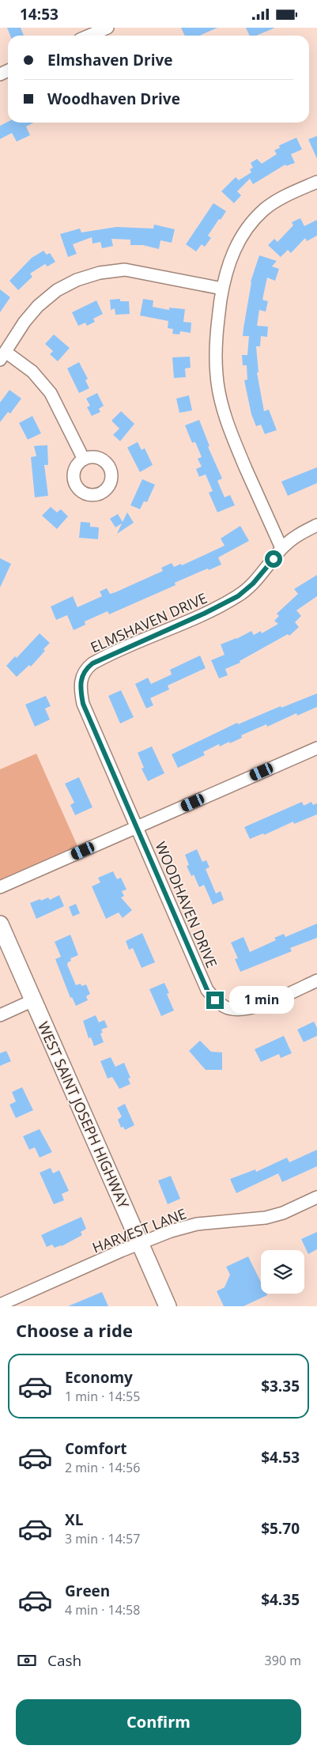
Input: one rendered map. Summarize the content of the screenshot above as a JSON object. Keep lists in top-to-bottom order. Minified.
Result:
{"streets":{"street":["ELMSHAVEN DRIVE","WOODHAVEN DRIVE","WEST SAINT JOSEPH HIGHWAY","HARVEST LANE"]},"crossings":[["ELMSHAVEN DRIVE","WOODHAVEN DRIVE"],["WEST SAINT JOSEPH HIGHWAY","HARVEST LANE"]],"page":{"status":"14:53","banner":["Elmshaven Drive","Woodhaven Drive"],"bubble":"1 min","heading":"Choose a ride","list":[{"name":"Economy","note":"1 min · 14:55","value":"$3.35"},{"name":"Comfort","note":"2 min · 14:56","value":"$4.53"},{"name":"XL","note":"3 min · 14:57","value":"$5.70"},{"name":"Green","note":"4 min · 14:58","value":"$4.35"}],"pay":["Cash","390 m"],"buttons":"Confirm"}}
